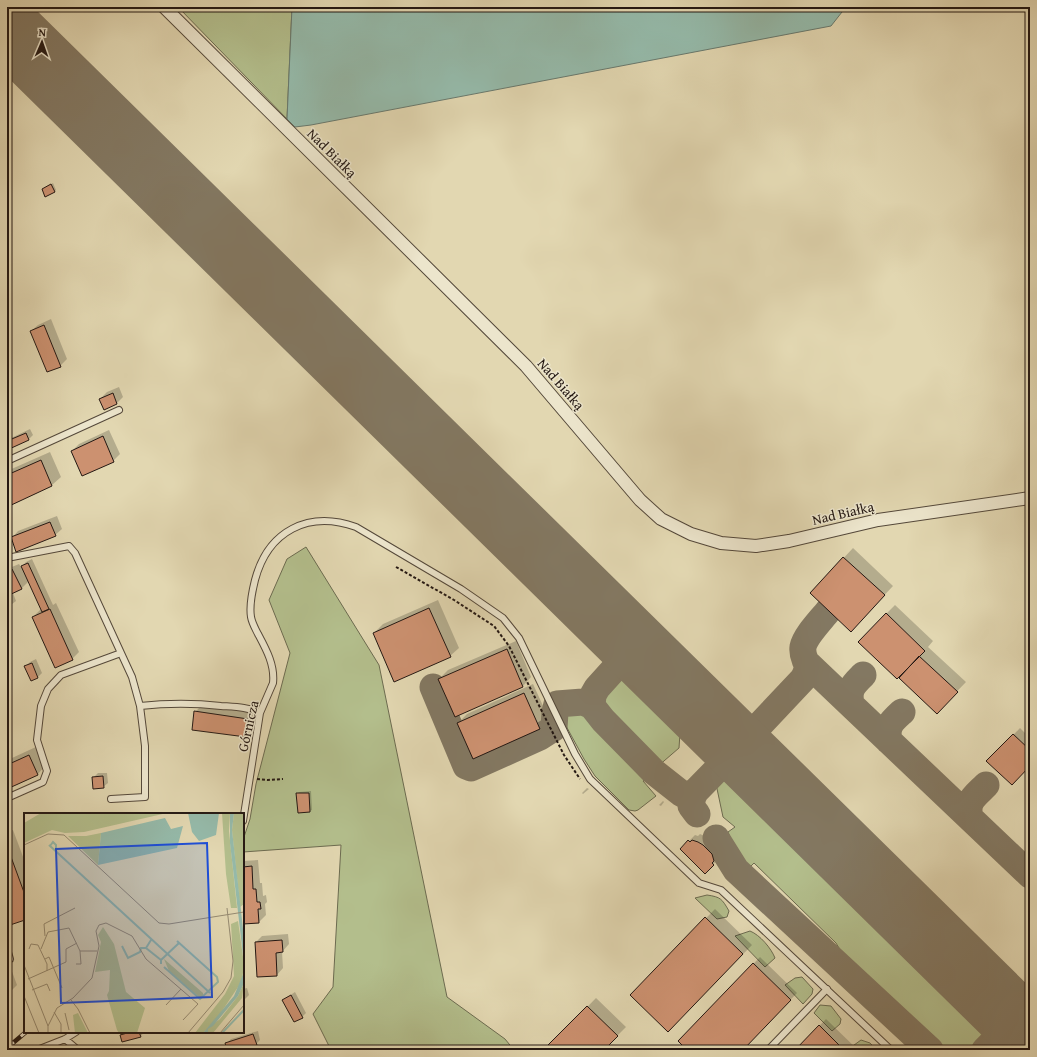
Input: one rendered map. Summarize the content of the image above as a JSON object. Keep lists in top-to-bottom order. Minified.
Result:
{"streets":{"street":["Nad Białką"],"lane":["Górnicza"]},"north":"top"}
